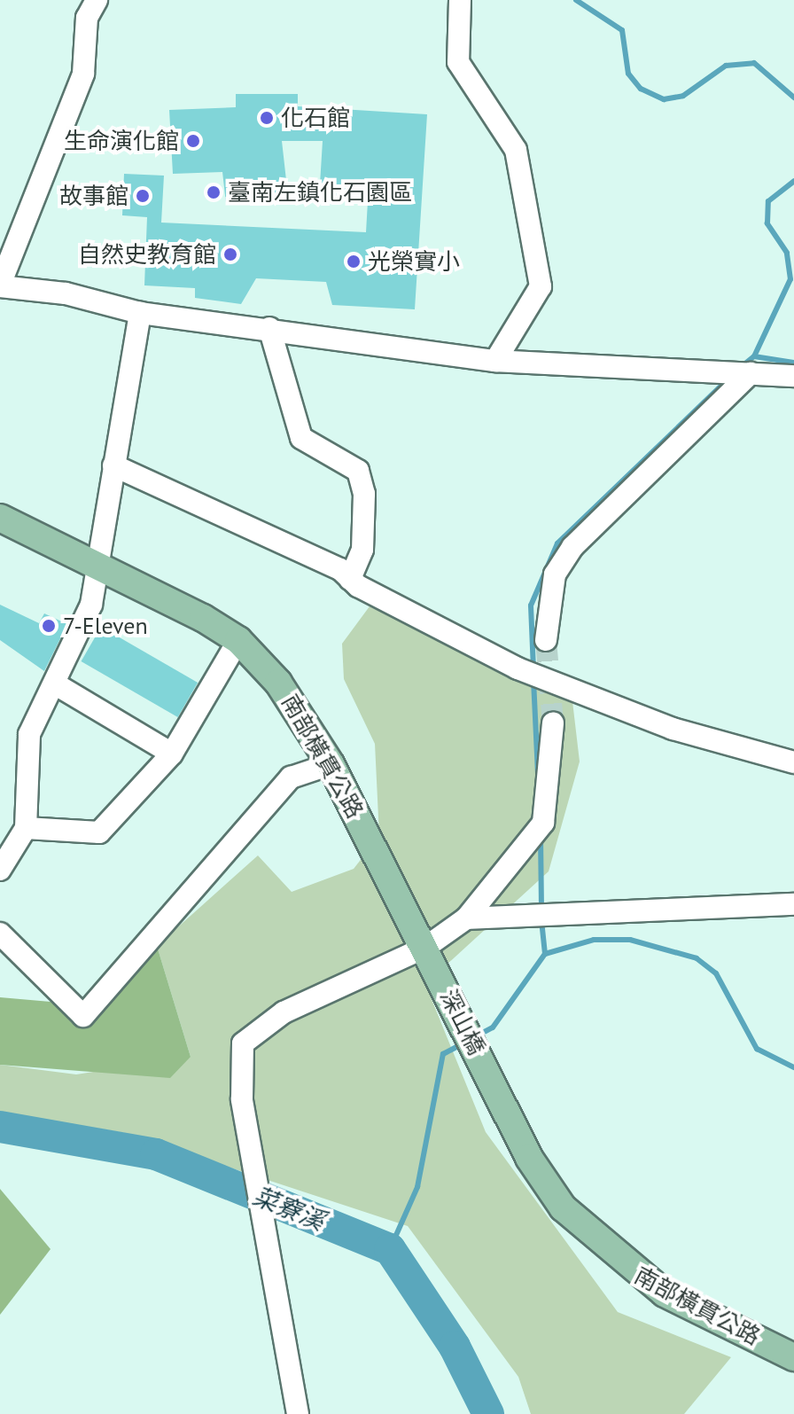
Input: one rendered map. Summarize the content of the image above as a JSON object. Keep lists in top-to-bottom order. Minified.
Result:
{"streets":{"main road":["南部橫貫公路","深山橋"]},"crossings":[["南部橫貫公路","深山橋"]],"water":["菜竂溪"],"places":["化石館","生命演化館","臺南左鎮化石園區","故事館","自然史教育館","光榮實小","7-Eleven"]}
